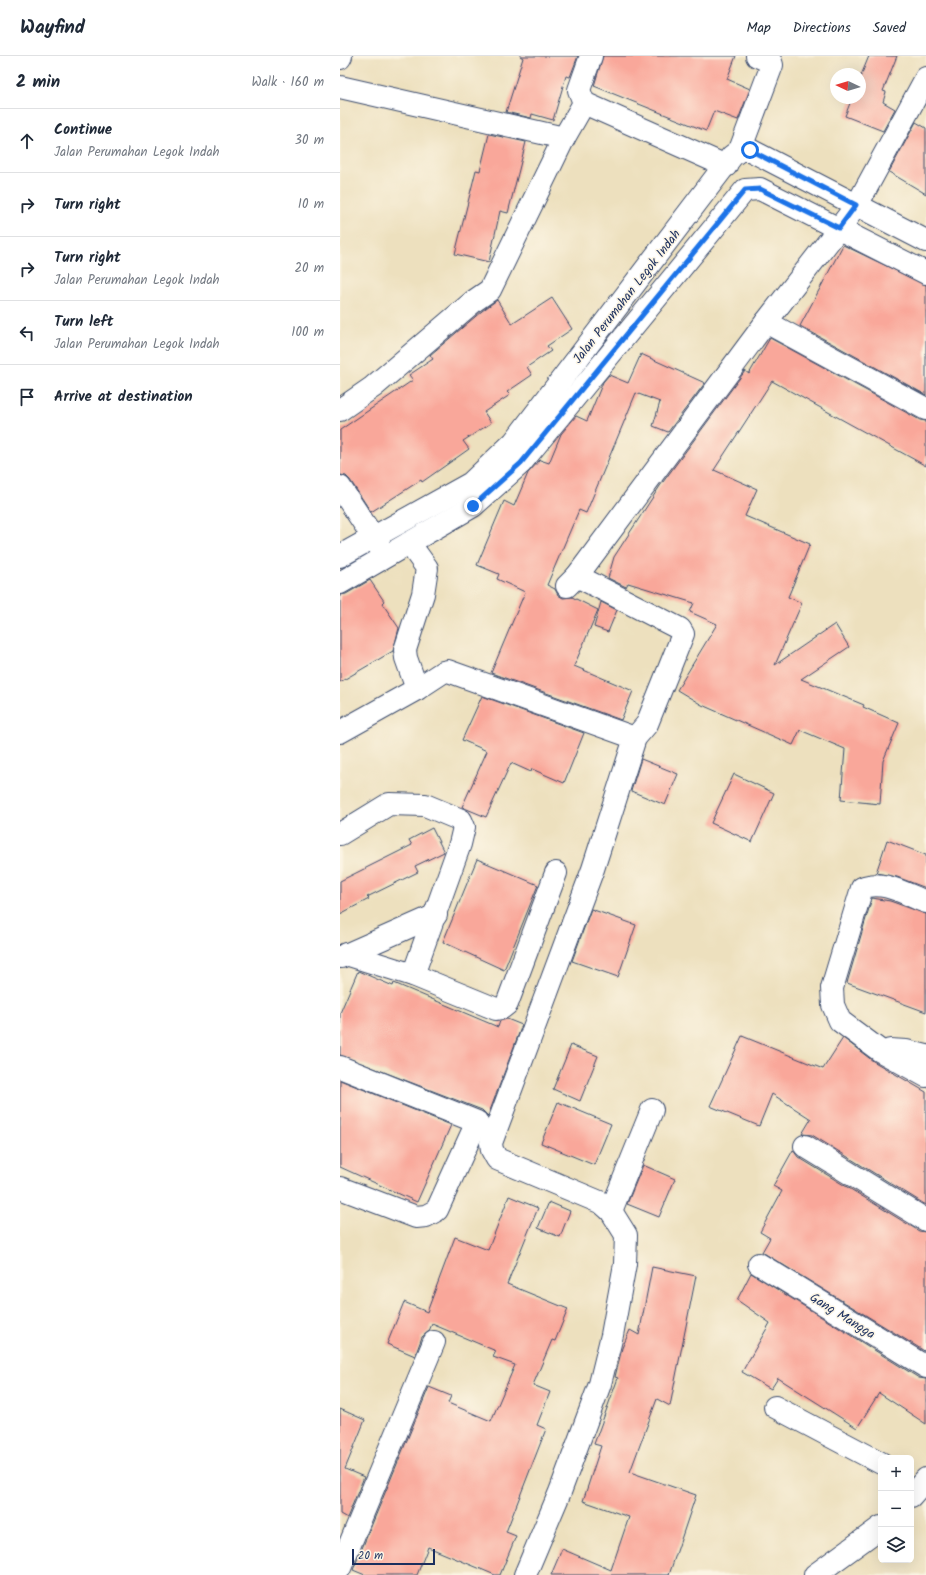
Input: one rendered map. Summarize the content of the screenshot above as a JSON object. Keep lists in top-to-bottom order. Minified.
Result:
{"streets":{"street":["Jalan Perumahan Legok Indah","Gang Mangga"]},"scale_bar":"20 m","north":"left","page":{"header":"Wayfind","nav":["Map","Directions","Saved"],"heading":["2 min","Walk · 160 m"],"list":[["Continue","Jalan Perumahan Legok Indah","30 m"],["Turn right","10 m"],["Turn right","Jalan Perumahan Legok Indah","20 m"],["Turn left","Jalan Perumahan Legok Indah","100 m"],"Arrive at destination"],"map_buttons":["+","−"],"scale":"20 m"}}
